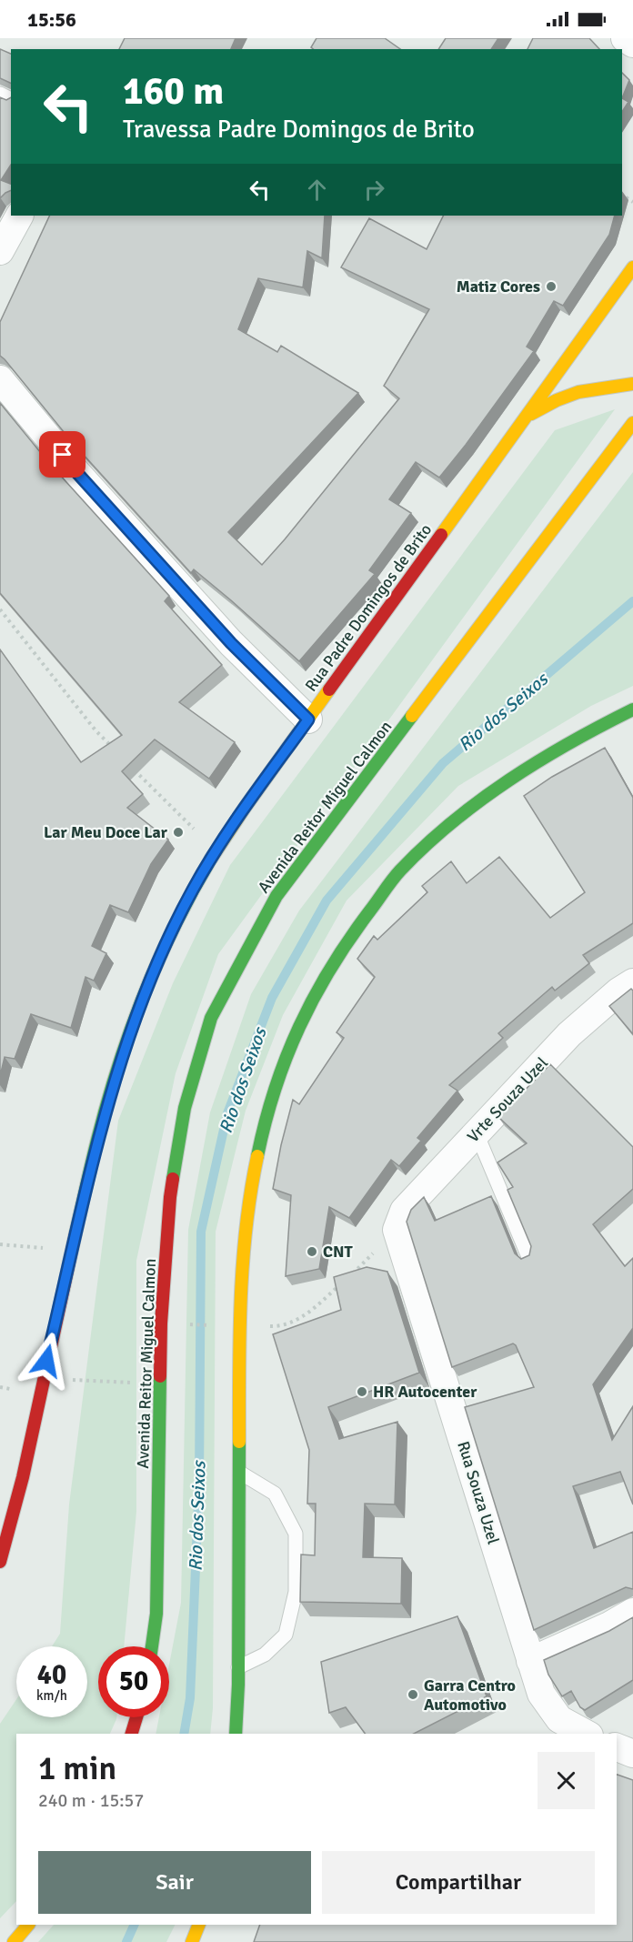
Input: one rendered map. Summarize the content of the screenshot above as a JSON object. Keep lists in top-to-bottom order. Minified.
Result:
{"streets":{"main road":["Rua Padre Domingos de Brito","Avenida Reitor Miguel Calmon"],"street":["Vrte Souza Uzel","Rua Souza Uzel"]},"crossings":[["Vrte Souza Uzel","Rua Souza Uzel"]],"water":["Rio dos Seixos"],"places":["Matiz Cores","Lar Meu Doce Lar","CNT","HR Autocenter","Garra Centro Automotivo"],"page":{"status":"15:56","turn":["160 m","Travessa Padre Domingos de Brito"],"speed":"40 km/h","limit":"50","heading":["1 min","240 m · 15:57"],"buttons":["Sair","Compartilhar"]}}
